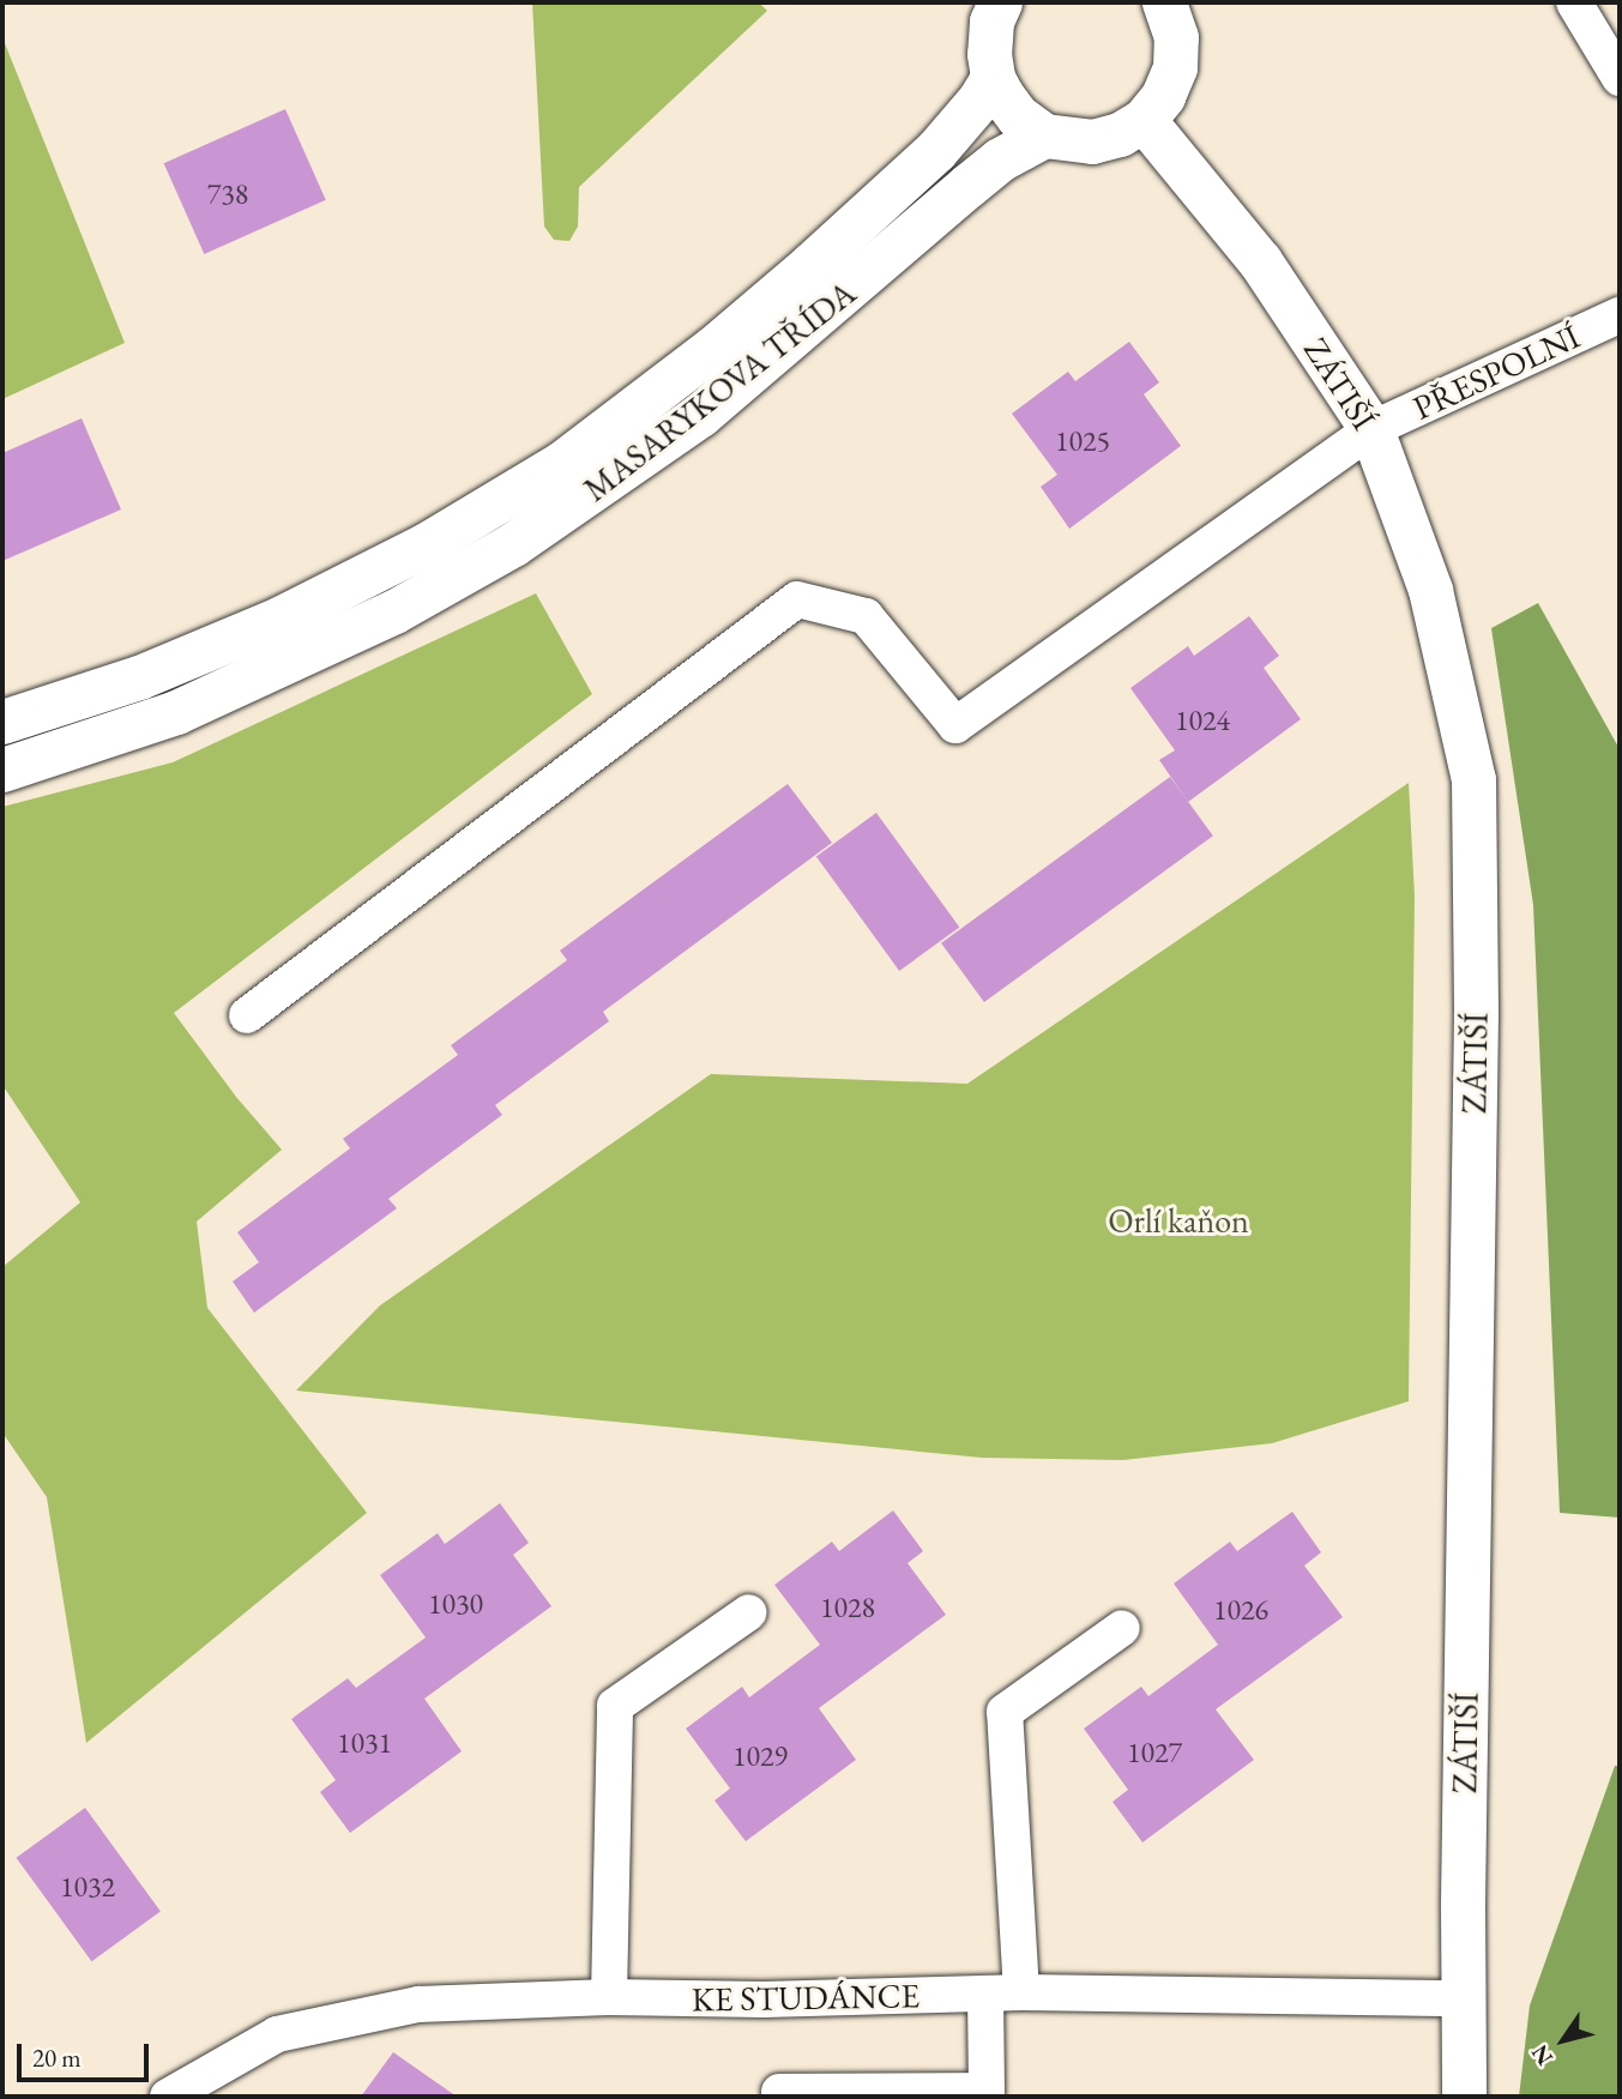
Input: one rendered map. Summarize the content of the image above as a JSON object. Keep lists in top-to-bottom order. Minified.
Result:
{"streets":{"street":["PŘESPOLNÍ","ZÁTIŠÍ","MASARYKOVA TŘÍDA","KE STUDÁNCE"]},"crossings":[["PŘESPOLNÍ","ZÁTIŠÍ"],["ZÁTIŠÍ","KE STUDÁNCE"]],"parks":["Orlí kaňon"],"house_numbers":["738","1025","1024","1030","1028","1026","1031","1027","1029","1032"],"scale_bar":"20 m","north":"bottom left"}
